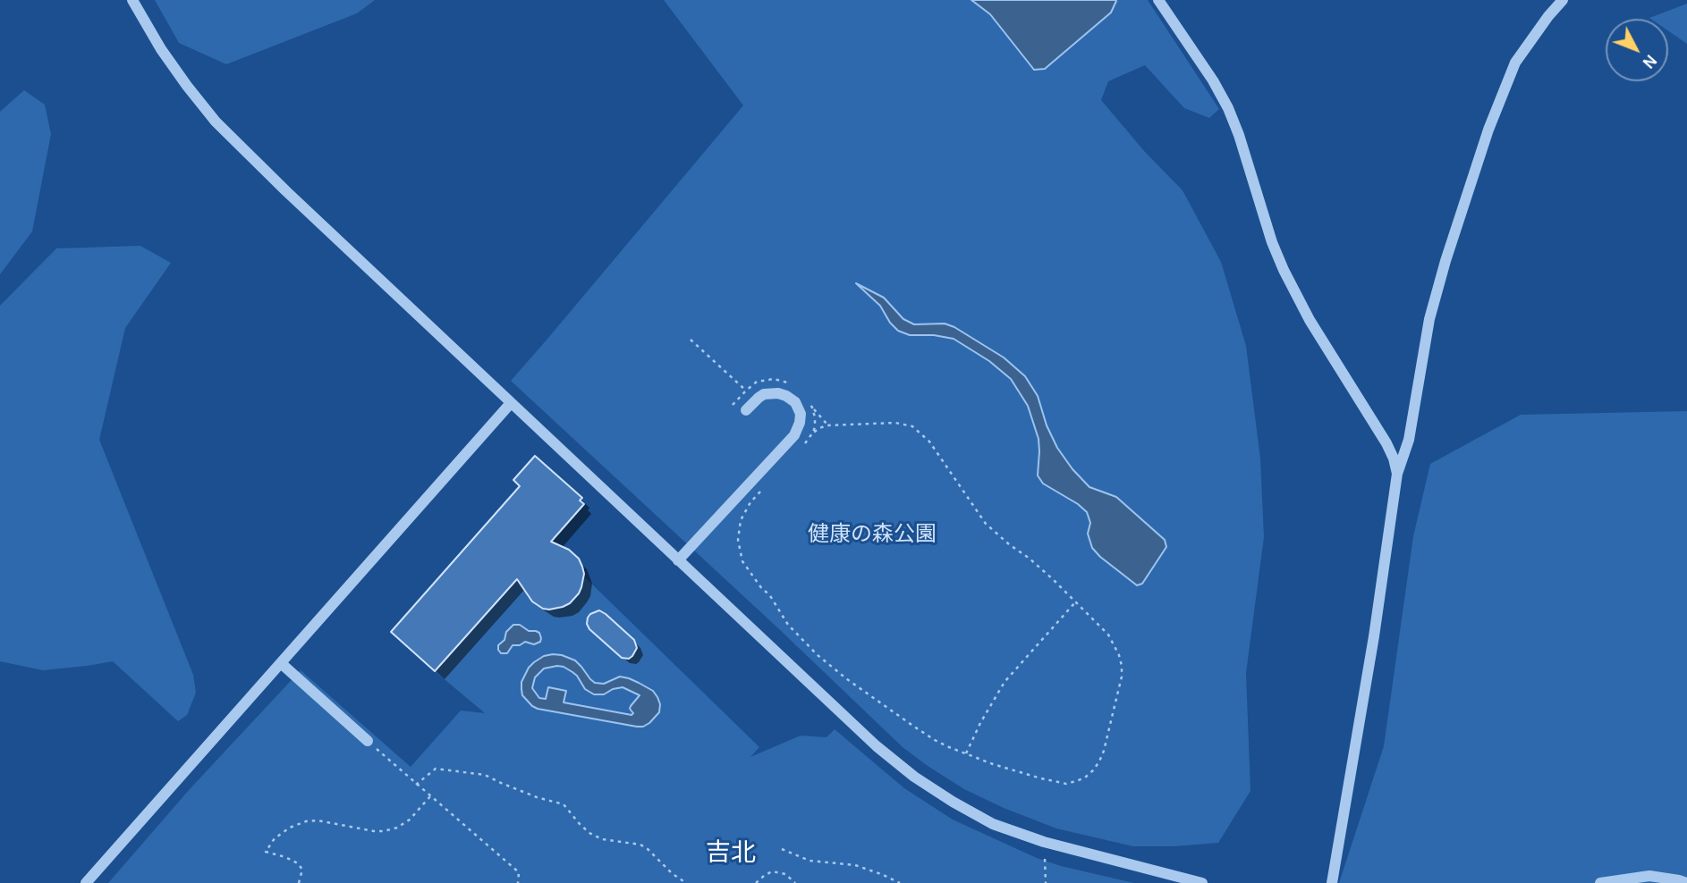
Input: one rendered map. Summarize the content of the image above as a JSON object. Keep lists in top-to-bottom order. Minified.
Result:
{"districts":["吉北"],"parks":["健康の森公園"],"north":"bottom right"}
